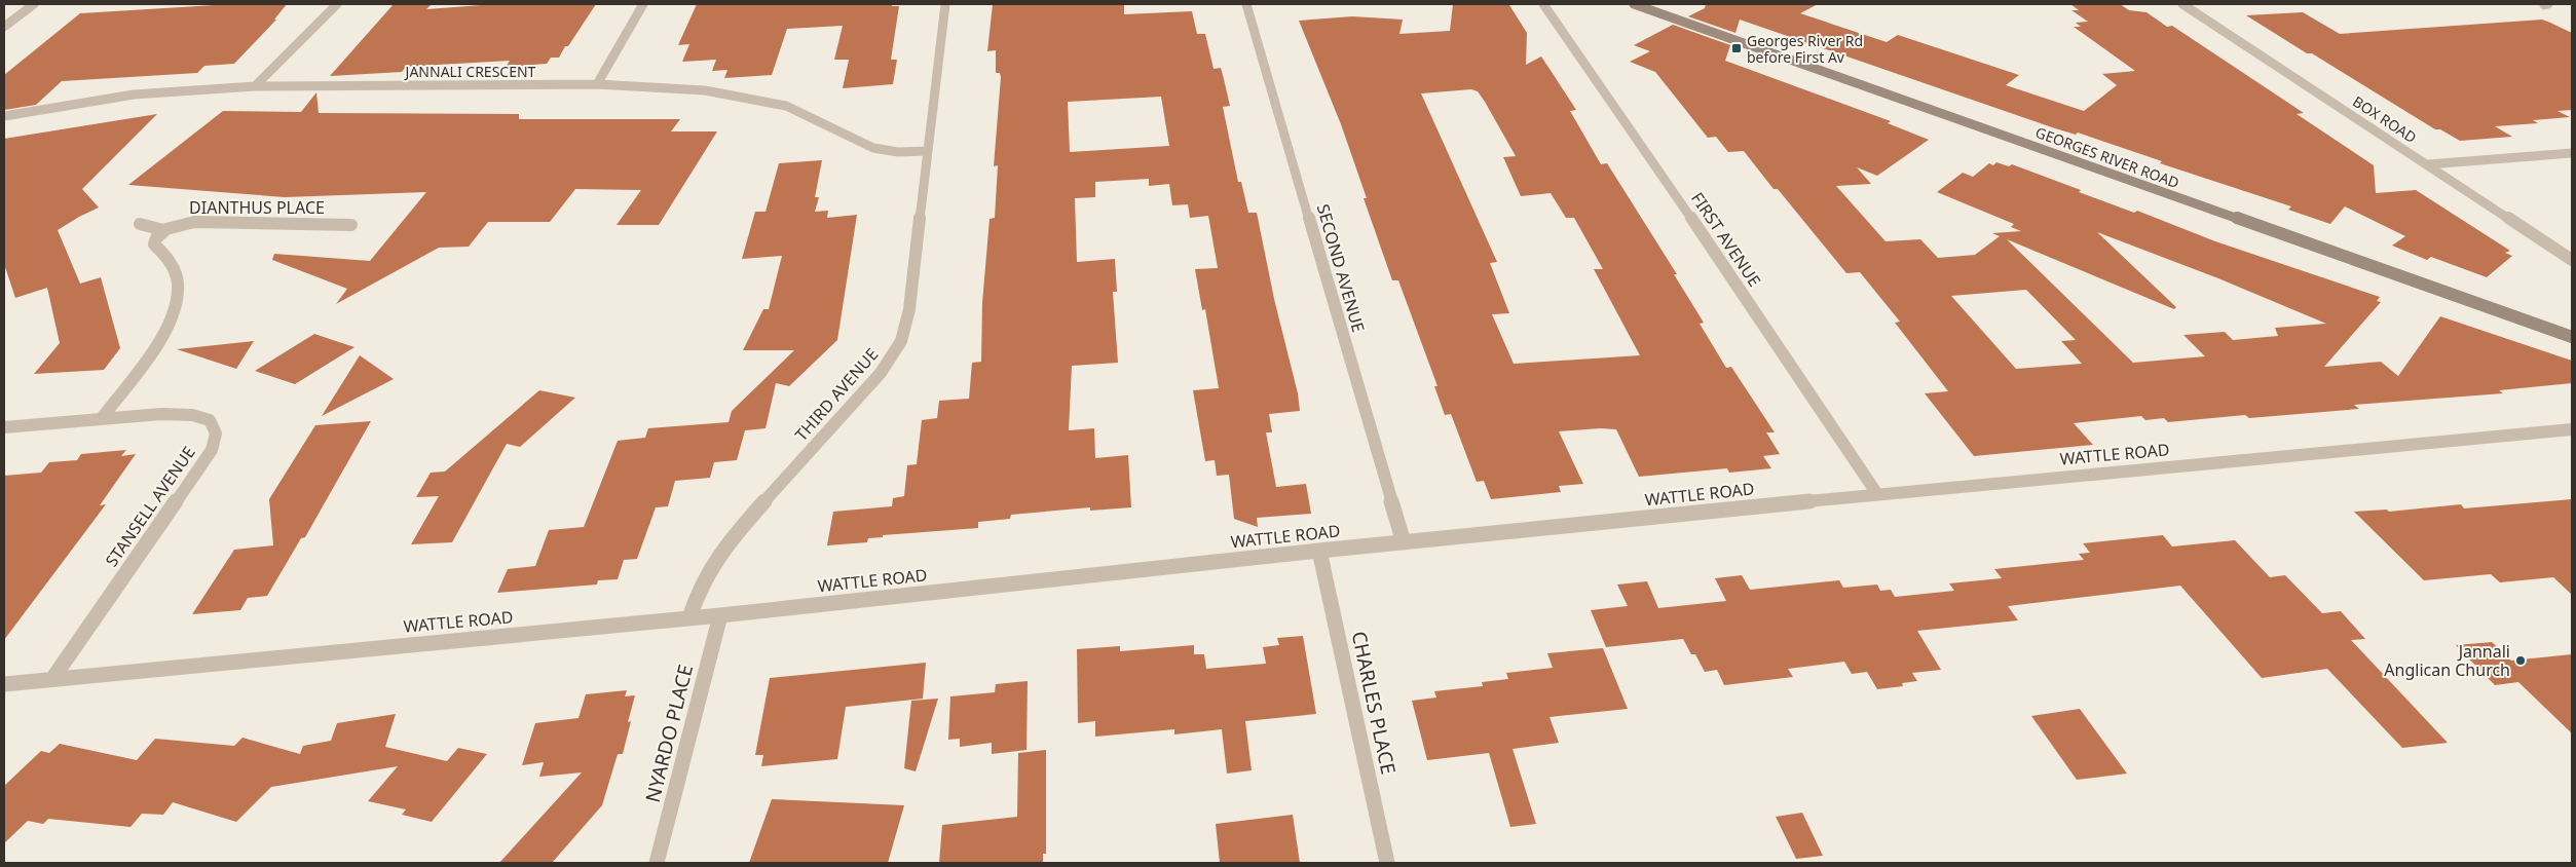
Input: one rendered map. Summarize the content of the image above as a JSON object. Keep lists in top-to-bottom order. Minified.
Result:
{"streets":{"street":["JANNALI CRESCENT","BOX ROAD","GEORGES RIVER ROAD","DIANTHUS PLACE","FIRST AVENUE","SECOND AVENUE","THIRD AVENUE","WATTLE ROAD","STANSELL AVENUE","CHARLES PLACE","NYARDO PLACE"]},"crossings":[["JANNALI CRESCENT","THIRD AVENUE"],["FIRST AVENUE","WATTLE ROAD"],["SECOND AVENUE","WATTLE ROAD"],["THIRD AVENUE","WATTLE ROAD"],["WATTLE ROAD","STANSELL AVENUE"],["WATTLE ROAD","CHARLES PLACE"],["WATTLE ROAD","NYARDO PLACE"]],"places":{"transit":["Georges River Rd before First Av"],"other":["Jannali Anglican Church"]}}
